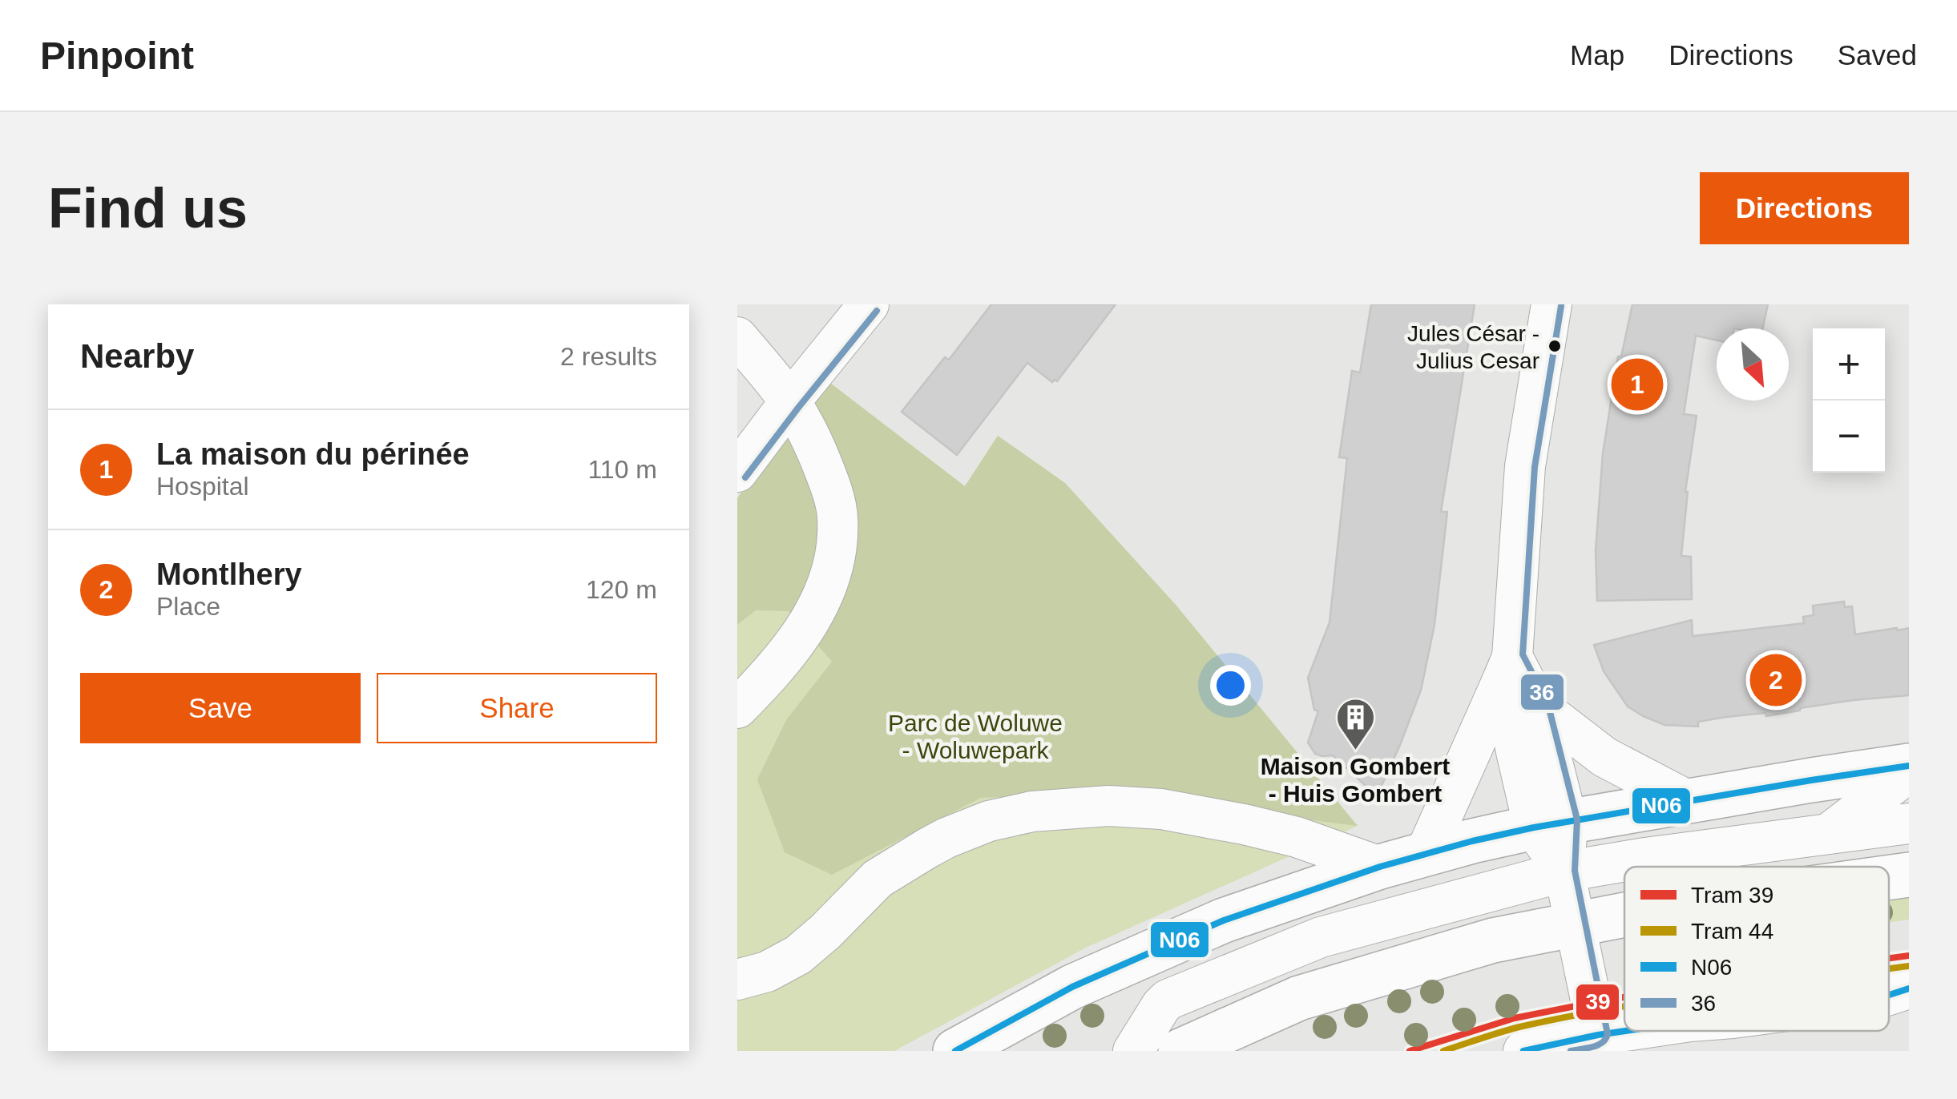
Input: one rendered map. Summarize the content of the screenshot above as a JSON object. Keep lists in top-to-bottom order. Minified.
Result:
{"parks":["Parc de Woluwe - Woluwepark"],"places":{"other":["Jules César - Julius Cesar"],"building":["Maison Gombert - Huis Gombert"]},"lines":["transit line 36","transit line N06","tram line 39","tram line 44"],"legend":["Tram 39","Tram 44","N06","36"],"north":"bottom right","page":{"header":"Pinpoint","nav":["Map","Directions","Saved"],"buttons":["Directions",["Save","Share"]],"title":"Find us","heading":["Nearby","2 results"],"map_buttons":["+","−"],"pins":["1","2"],"list":[{"mark":"1","name":"La maison du périnée","note":"Hospital","value":"110 m"},{"mark":"2","name":"Montlhery","note":"Place","value":"120 m"}]}}
